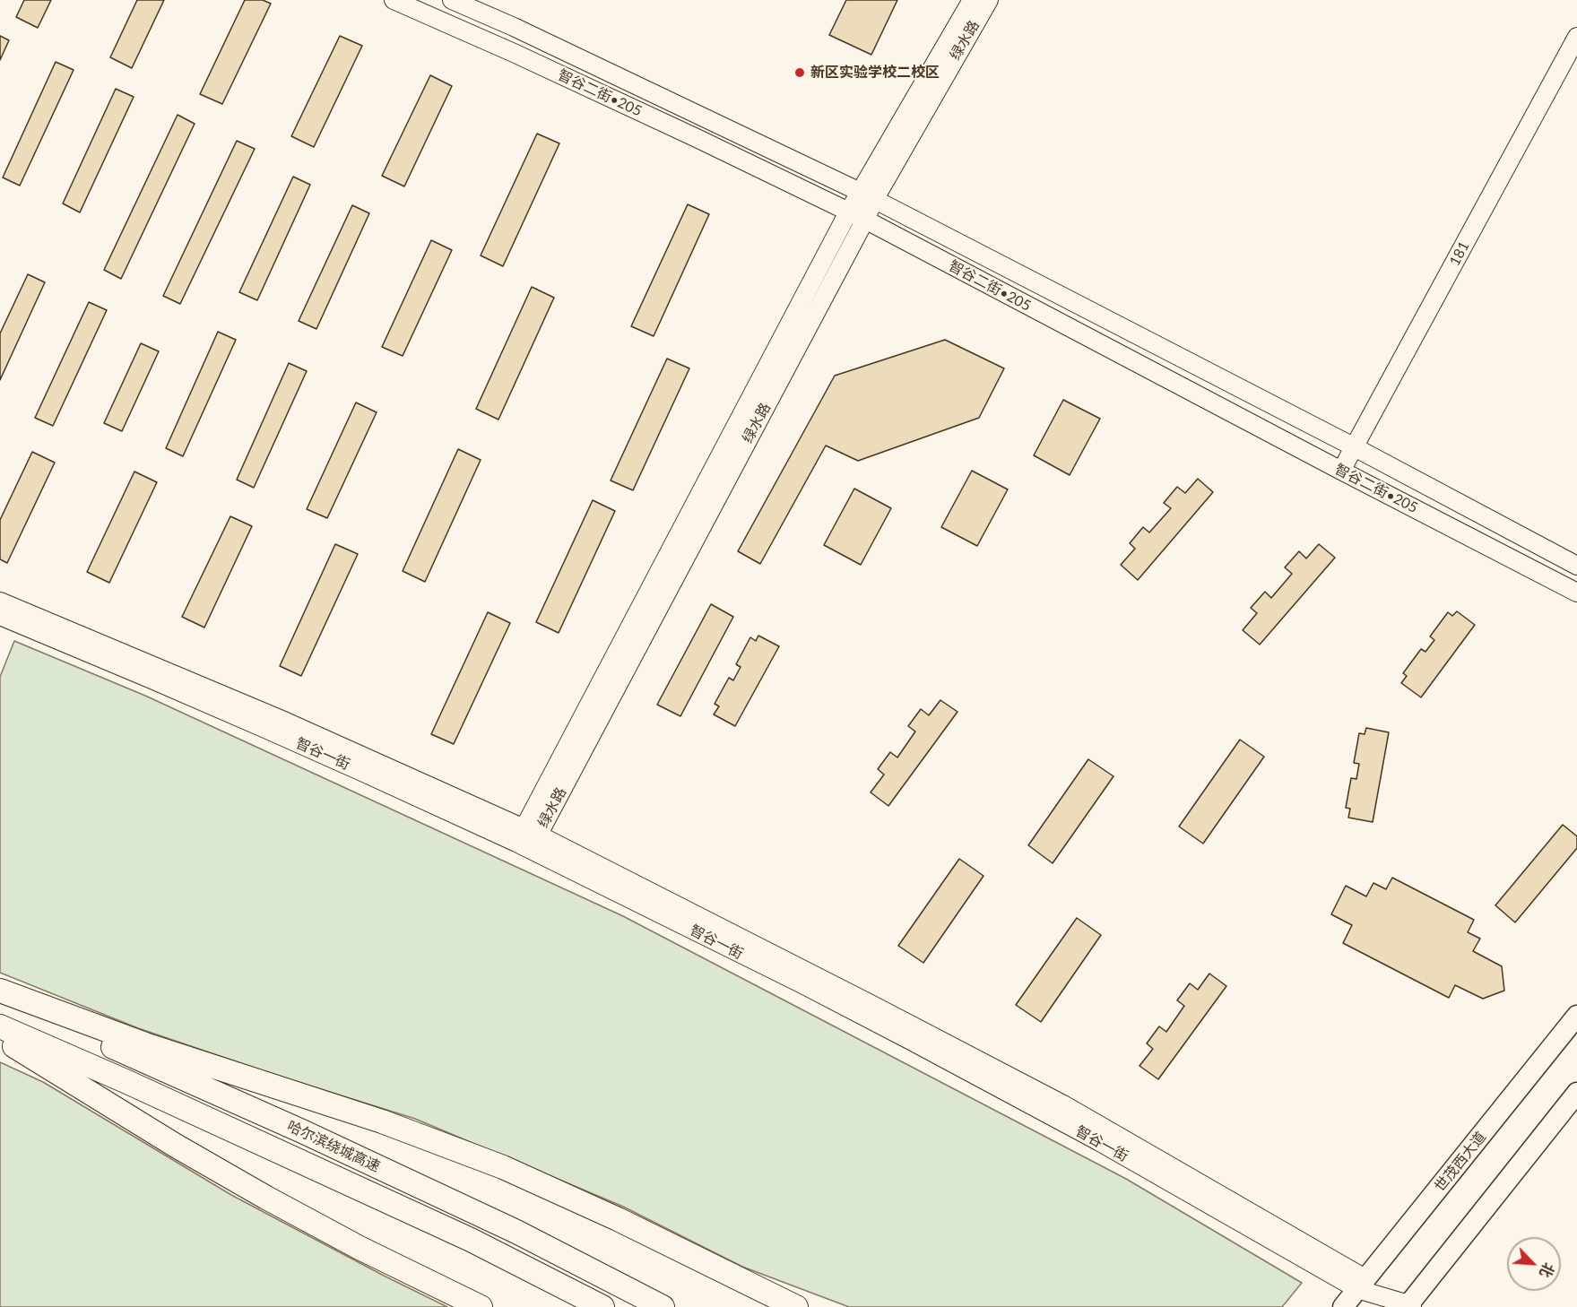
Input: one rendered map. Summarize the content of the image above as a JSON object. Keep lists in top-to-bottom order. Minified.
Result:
{"streets":{"highway":["哈尔滨绕城高速"],"main road":["绿水路","智谷二街•205","181","智谷一街","世茂西大道"]},"crossings":[["绿水路","智谷二街•205"],["绿水路","智谷一街"],["智谷二街•205","181"],["智谷一街","世茂西大道"]],"places":["新区实验学校二校区"],"north":"bottom right"}
